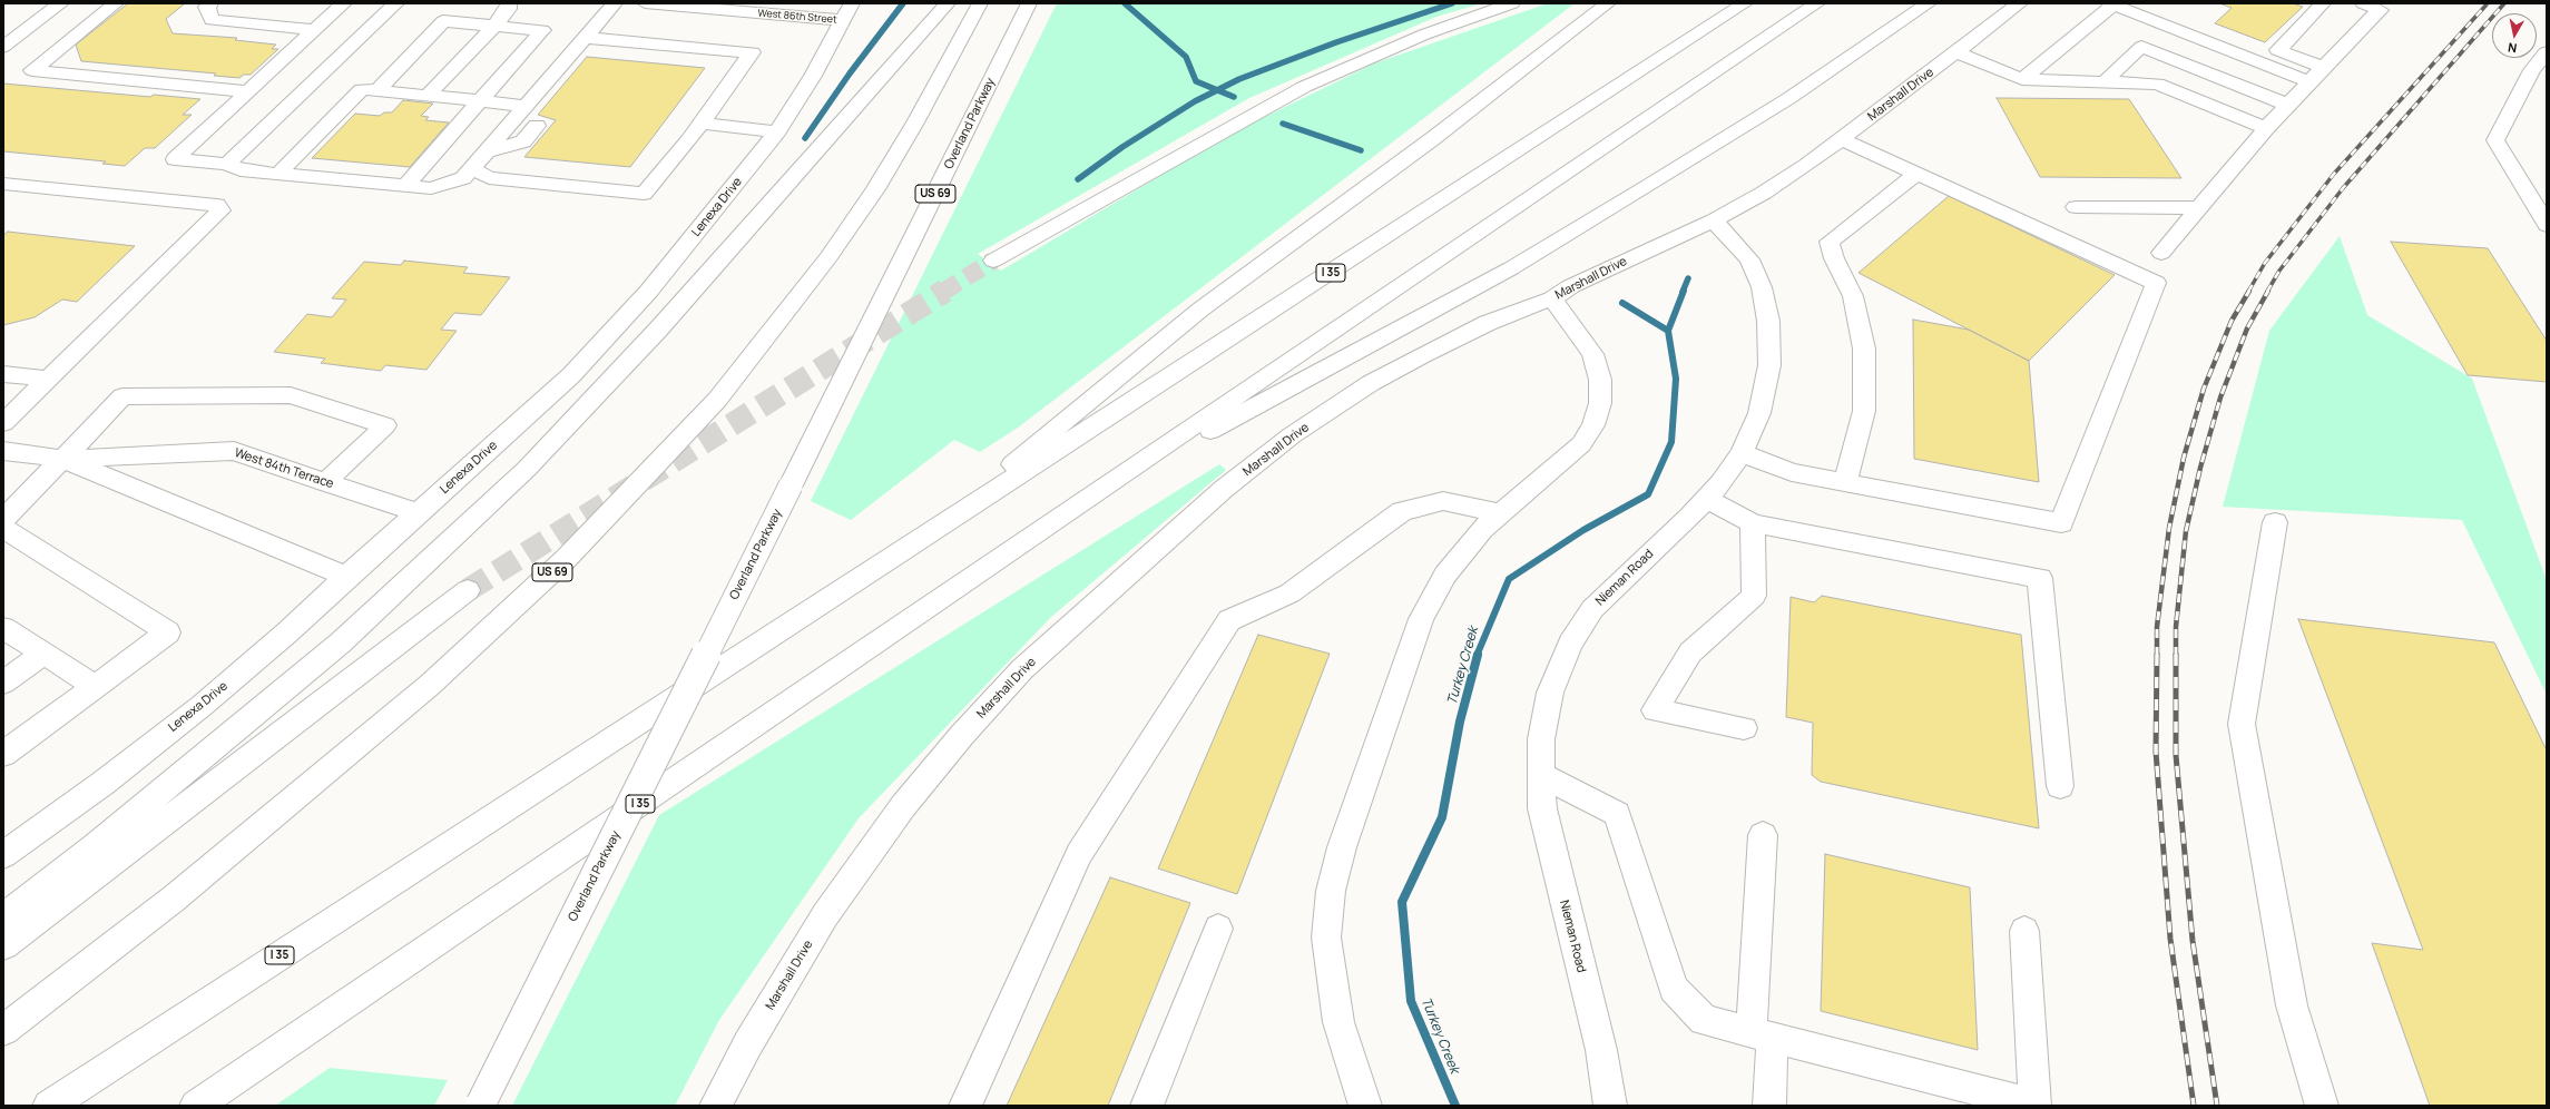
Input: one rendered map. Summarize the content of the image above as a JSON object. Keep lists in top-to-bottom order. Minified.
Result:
{"streets":{"main road":["West 86th Street","Marshall Drive","Overland Parkway","US 69","Lenexa Drive","I 35","West 84th Terrace","Nieman Road"]},"crossings":[["West 86th Street","Lenexa Drive"],["Marshall Drive","Nieman Road"],["Lenexa Drive","West 84th Terrace"]],"water":["Turkey Creek"],"north":"bottom"}
